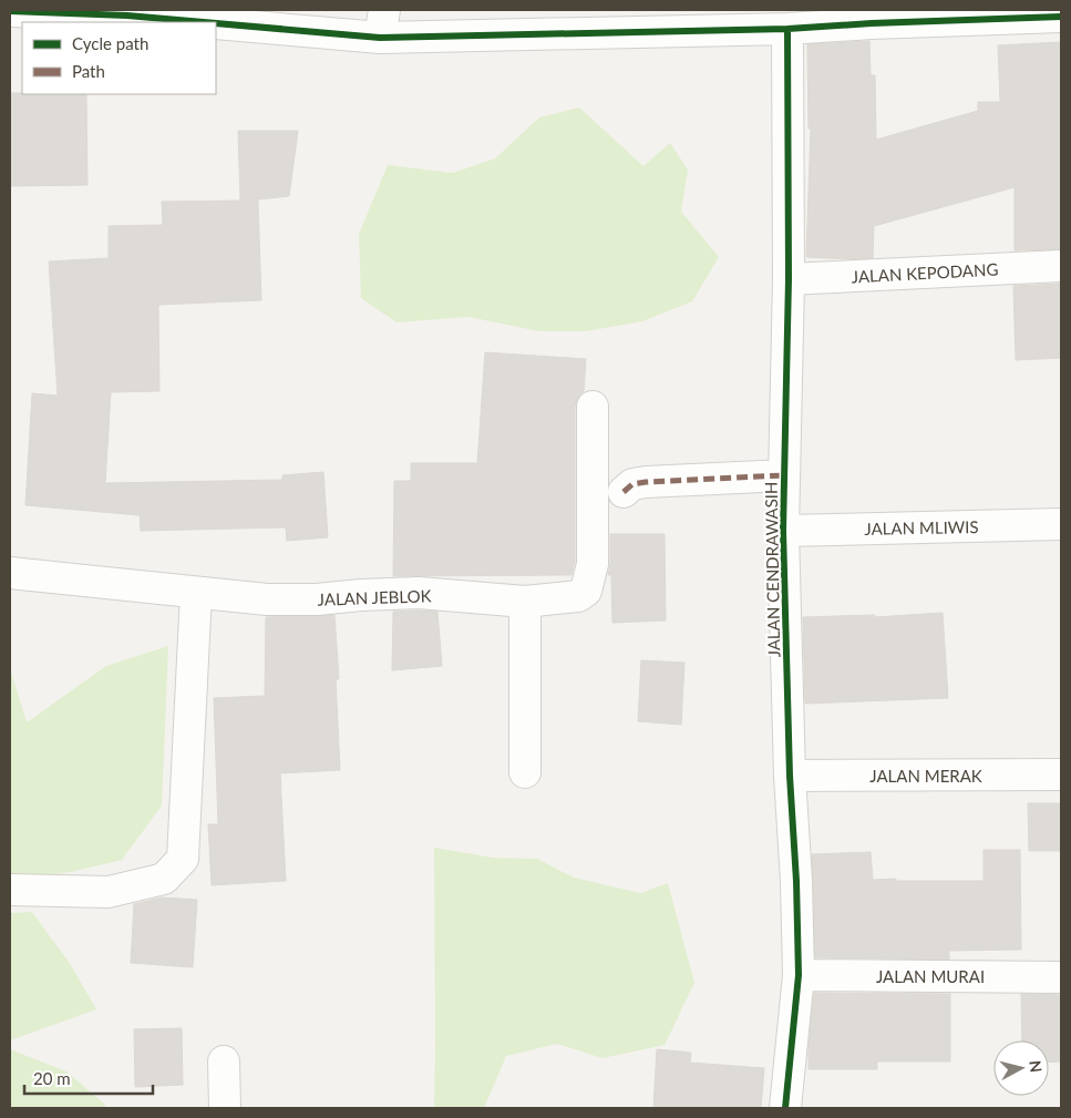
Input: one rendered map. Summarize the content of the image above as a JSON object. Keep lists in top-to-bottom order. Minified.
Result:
{"streets":{"street":["JALAN KEPODANG","JALAN MLIWIS","JALAN CENDRAWASIH","JALAN JEBLOK","JALAN MERAK","JALAN MURAI"]},"crossings":[["JALAN KEPODANG","JALAN CENDRAWASIH"],["JALAN MLIWIS","JALAN CENDRAWASIH"],["JALAN CENDRAWASIH","JALAN MERAK"],["JALAN CENDRAWASIH","JALAN MURAI"]],"legend":["Cycle path","Path"],"scale_bar":"20 m","north":"right"}
